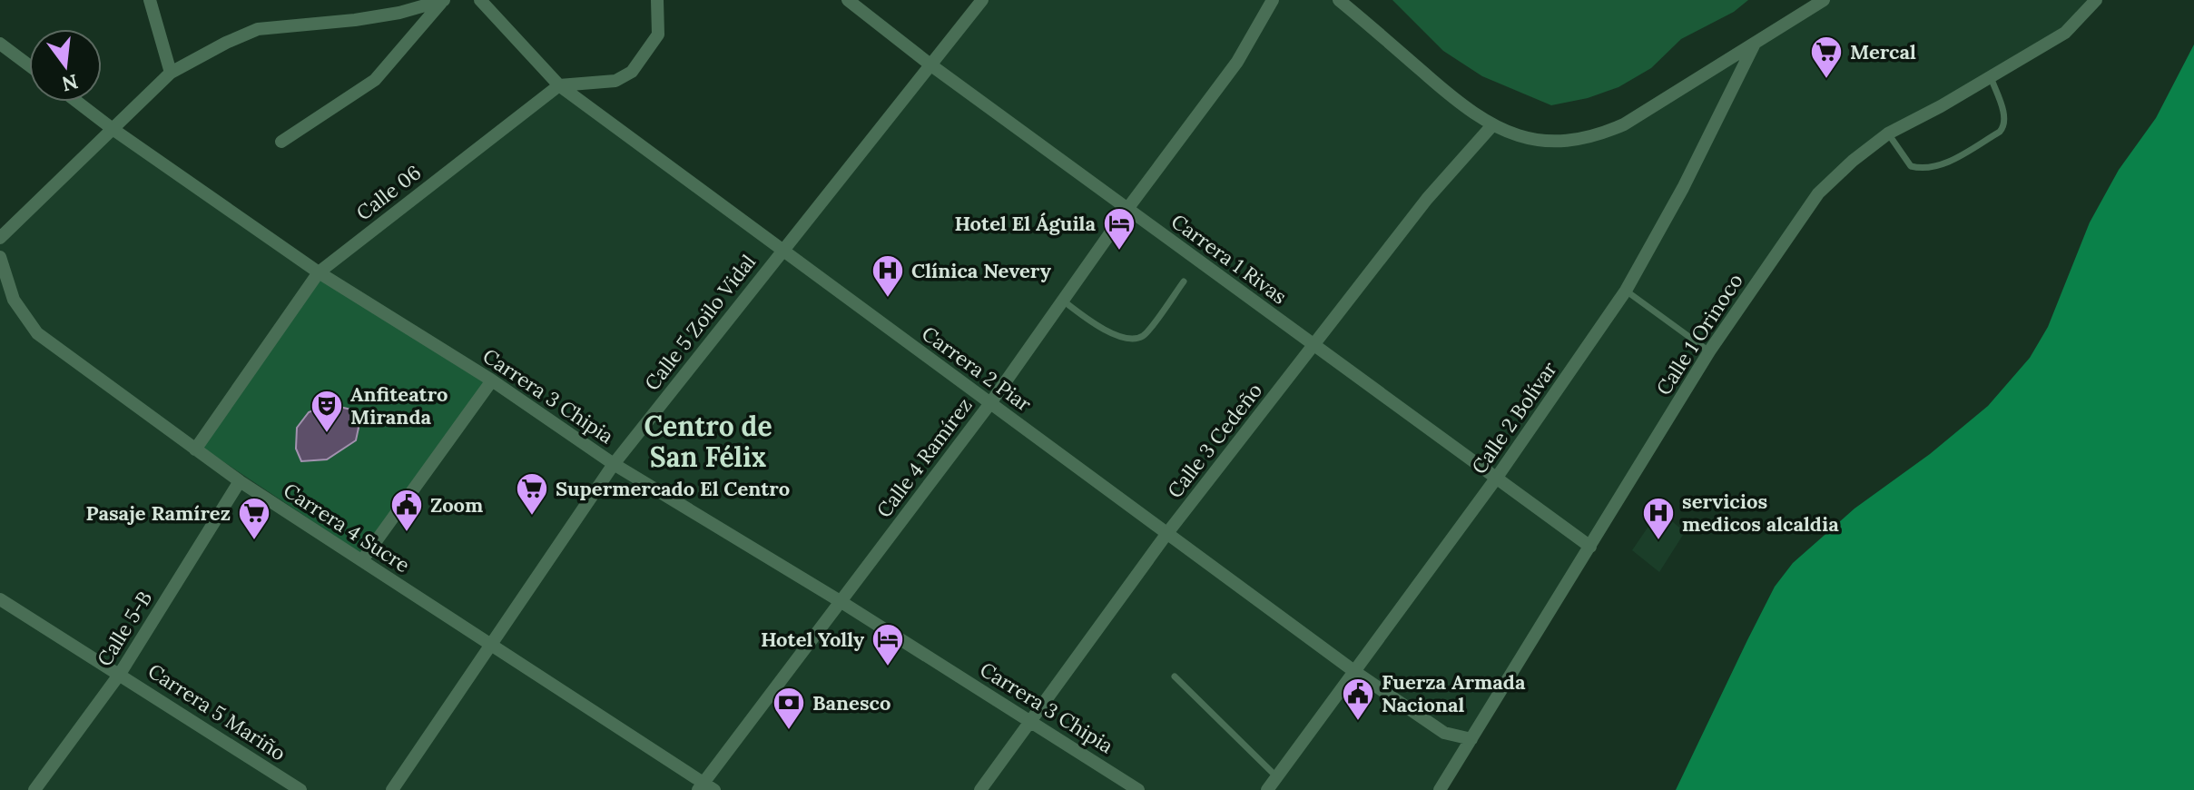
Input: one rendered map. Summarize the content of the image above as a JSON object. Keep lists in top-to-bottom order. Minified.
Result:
{"streets":{"street":["Calle 06","Carrera 1 Rivas","Calle 5 Zoilo Vidal","Calle 1 Orinoco","Carrera 2 Piar","Carrera 3 Chipia","Calle 2 Bolívar","Calle 3 Cedeño","Calle 4 Ramírez","Carrera 4 Sucre","Calle 5-B","Carrera 5 Mariño"]},"crossings":[["Calle 06","Carrera 2 Piar"],["Calle 06","Carrera 3 Chipia"],["Calle 06","Carrera 4 Sucre"],["Carrera 1 Rivas","Calle 5 Zoilo Vidal"],["Carrera 1 Rivas","Calle 1 Orinoco"],["Carrera 1 Rivas","Calle 2 Bolívar"],["Carrera 1 Rivas","Calle 3 Cedeño"],["Carrera 1 Rivas","Calle 4 Ramírez"],["Calle 5 Zoilo Vidal","Carrera 2 Piar"],["Calle 5 Zoilo Vidal","Carrera 3 Chipia"],["Calle 5 Zoilo Vidal","Carrera 4 Sucre"],["Calle 1 Orinoco","Carrera 2 Piar"],["Carrera 2 Piar","Calle 2 Bolívar"],["Carrera 2 Piar","Calle 3 Cedeño"],["Carrera 2 Piar","Calle 4 Ramírez"],["Carrera 3 Chipia","Calle 3 Cedeño"],["Carrera 3 Chipia","Calle 4 Ramírez"],["Calle 4 Ramírez","Carrera 4 Sucre"],["Carrera 4 Sucre","Calle 5-B"],["Calle 5-B","Carrera 5 Mariño"]],"districts":["Centro de San Félix"],"places":{"supermarket":["Mercal","Supermercado El Centro","Pasaje Ramírez"],"hotel":["Hotel El Águila","Hotel Yolly"],"hospital":["Clínica Nevery","servicios medicos alcaldia"],"theatre":["Anfiteatro Miranda"],"public building":["Zoom","Fuerza Armada Nacional"],"bank":["Banesco"]},"north":"bottom"}
